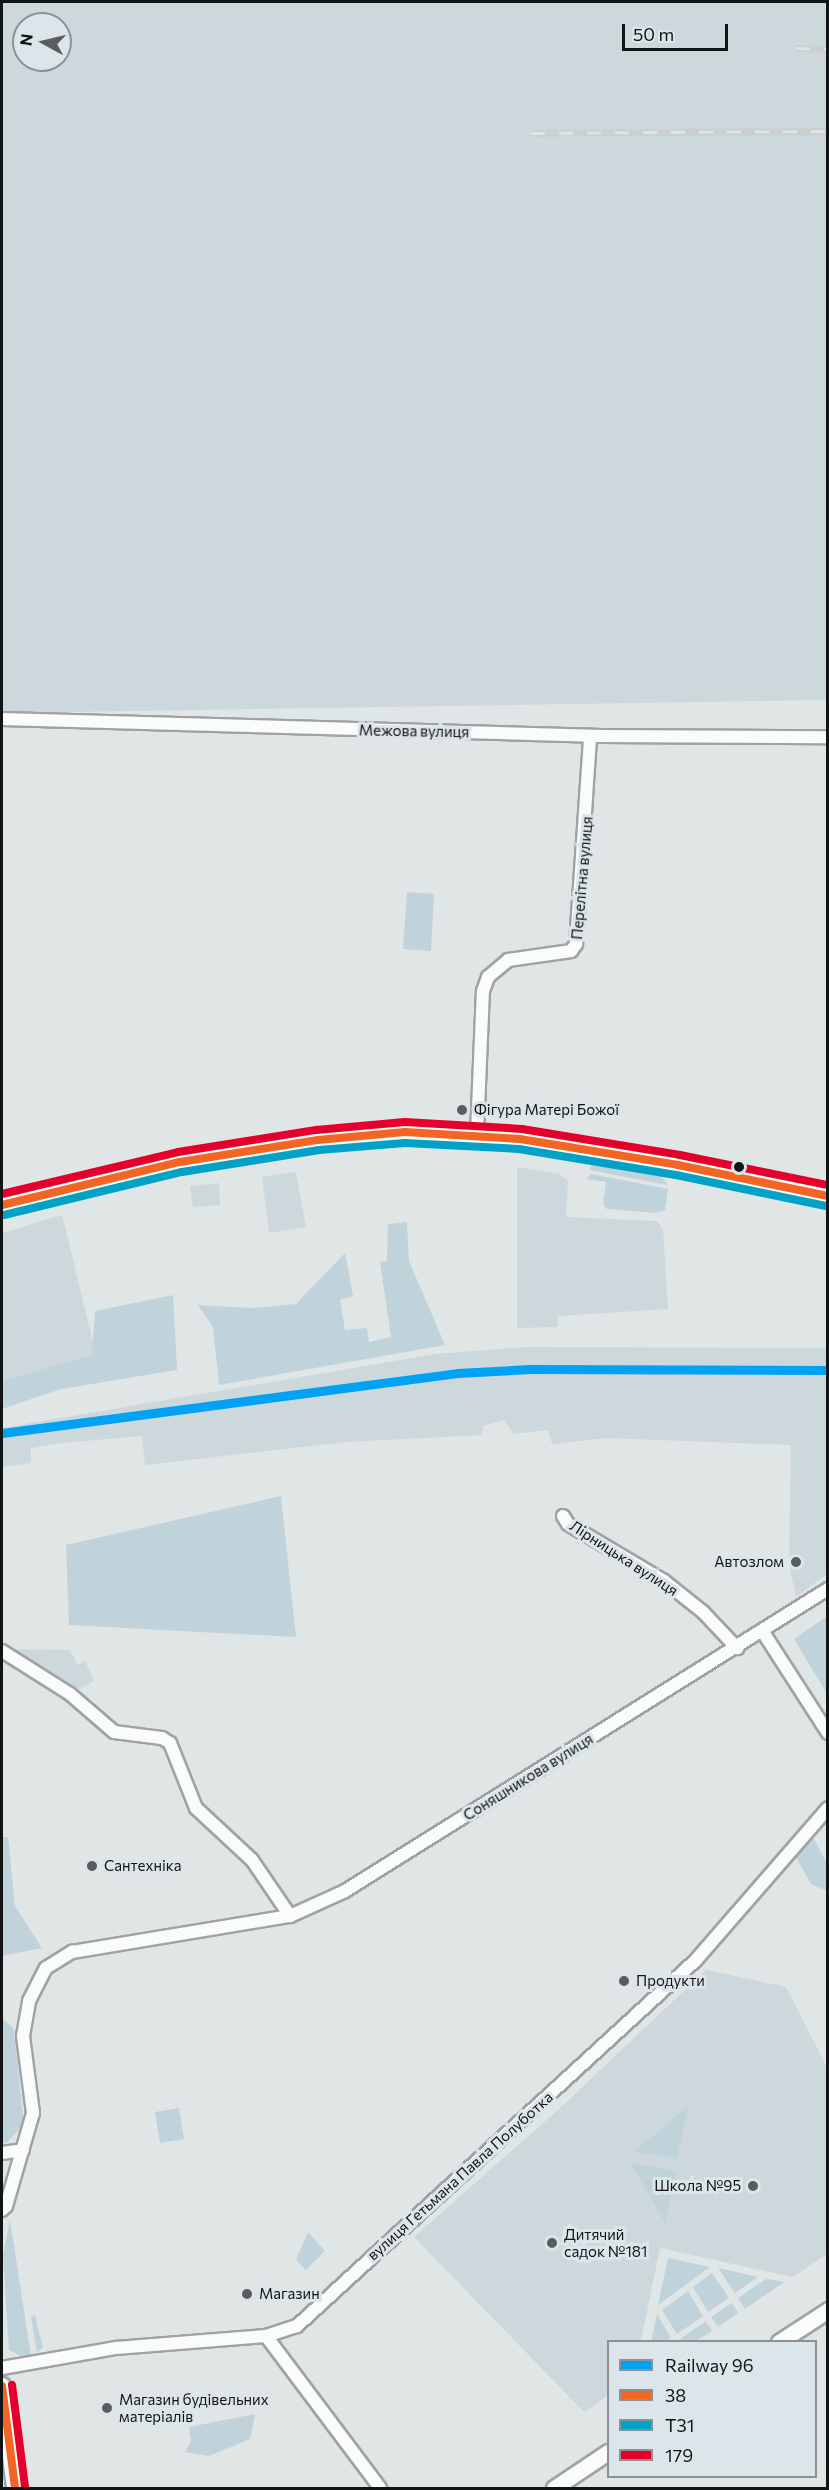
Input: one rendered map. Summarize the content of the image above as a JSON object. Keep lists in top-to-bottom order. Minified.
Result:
{"streets":{"street":["Межова вулиця","Перелітна вулиця","Лірницька вулиця","Соняшникова вулиця","вулиця Гетьмана Павла Полуботка"]},"crossings":[["Межова вулиця","Перелітна вулиця"],["Лірницька вулиця","Соняшникова вулиця"]],"places":["Фігура Матері Божої","Автозлом","Сантехніка","Продукти","Школа №95","Дитячий садок №181","Магазин","Магазин будівельних матеріалів"],"lines":["transit line 179","transit line 38","transit line Т31","rail line 96"],"legend":["Railway 96","38","Т31","179"],"scale_bar":"50 m","north":"left"}
